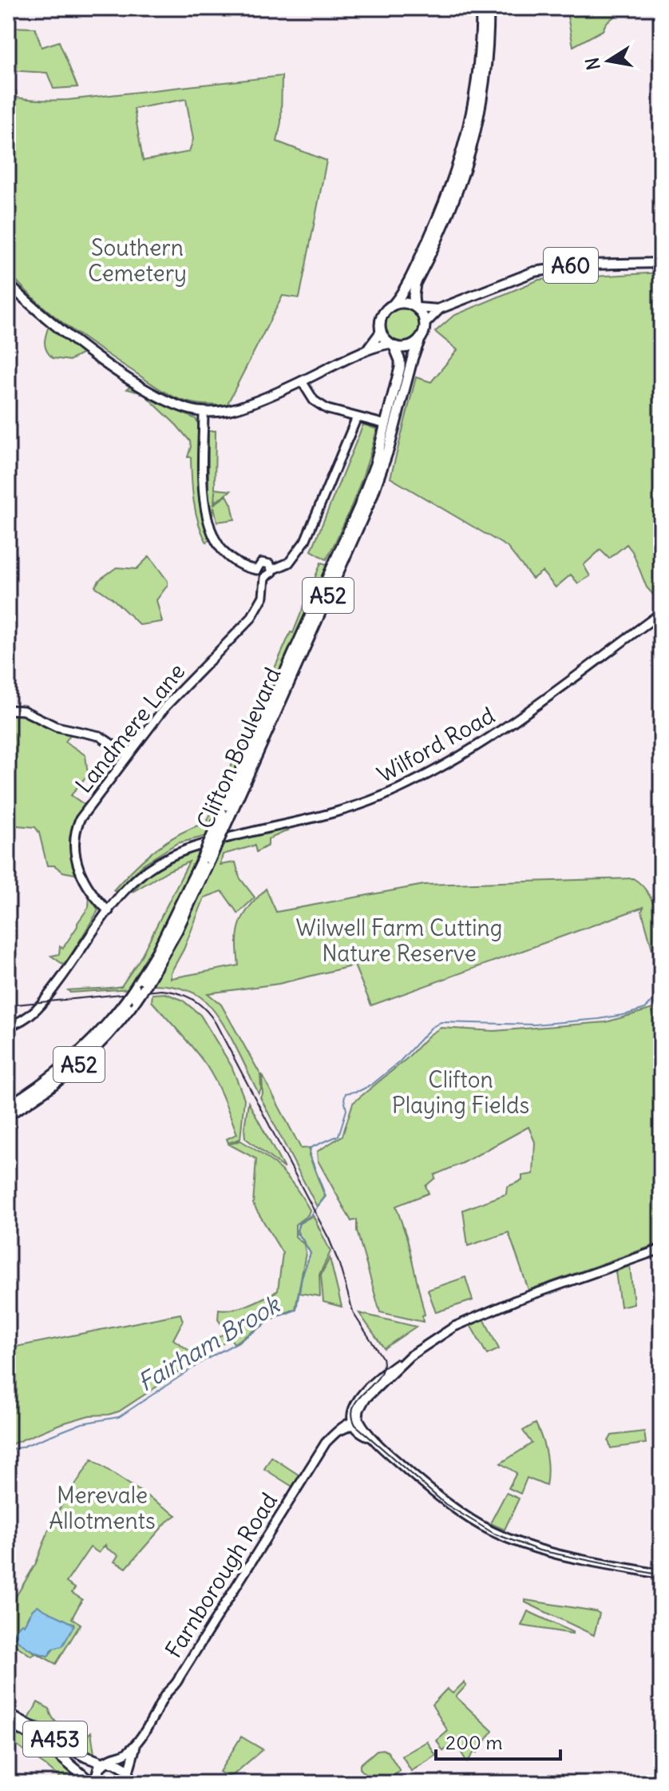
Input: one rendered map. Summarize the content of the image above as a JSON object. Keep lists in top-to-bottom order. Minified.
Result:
{"streets":{"highway":["A52","Clifton Boulevard","A453"],"main road":["A60"],"street":["Landmere Lane","Wilford Road","Farnborough Road"]},"crossings":[["A60","A52"],["A60","Clifton Boulevard"],["A52","Clifton Boulevard"],["Landmere Lane","Wilford Road"],["Farnborough Road","A453"]],"water":["Fairham Brook"],"parks":["Southern Cemetery","Wilwell Farm Cutting Nature Reserve","Clifton Playing Fields","Merevale Allotments"],"scale_bar":"200 m","north":"left"}
